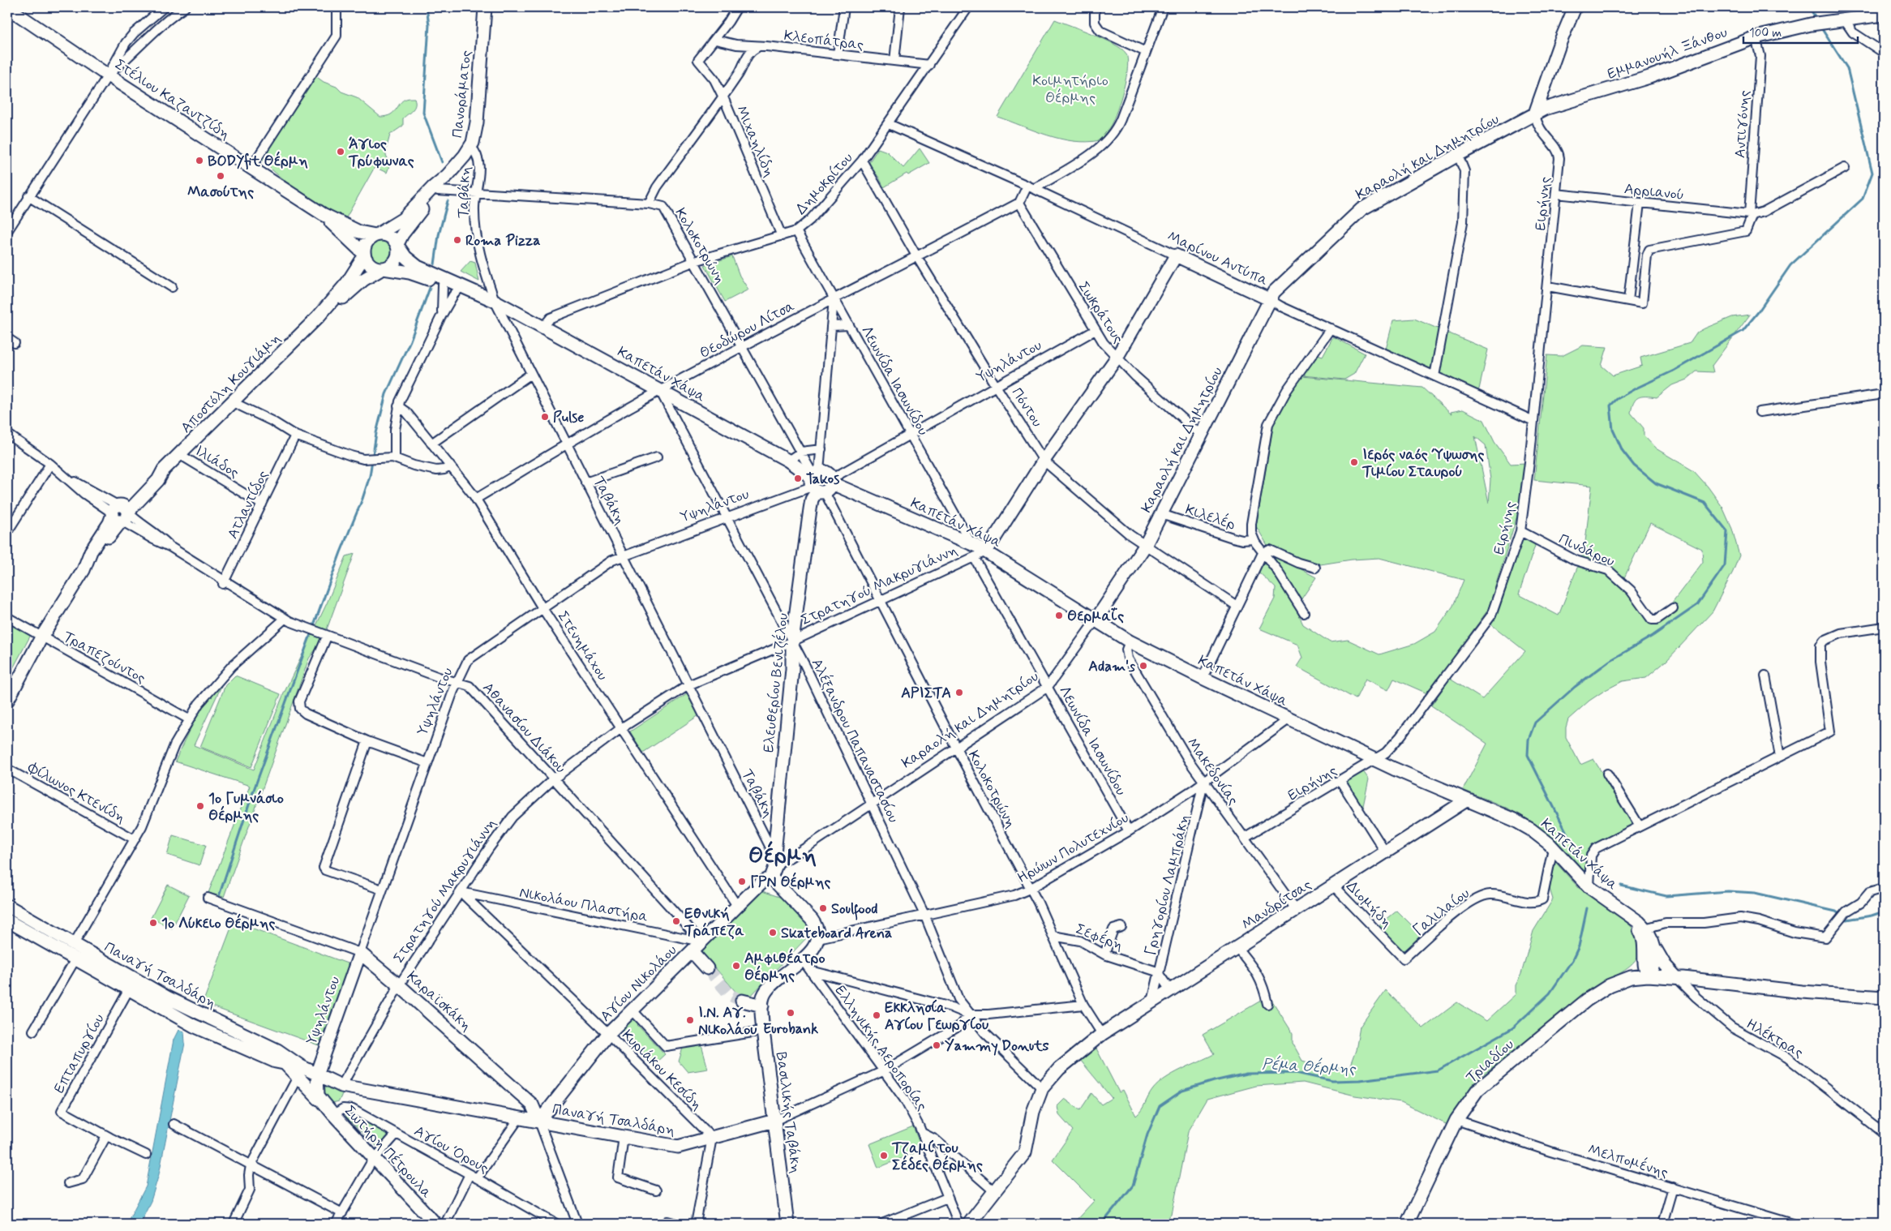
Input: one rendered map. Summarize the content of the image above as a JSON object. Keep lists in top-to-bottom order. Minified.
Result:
{"streets":{"street":["Κλεοπάτρας","Εμμανουήλ Ξάνθου","Πανοράματος","Στέλιου Καζαντζίδη","Αντιγόνης","Μιχαηλίδη","Καραολή και Δημητρίου","Δημοκρίτου","Αρριανού","Ταβάκη","Ειρήνης","Κολοκοτρώνη","Μαρίνου Αντύπα","Σωκράτους","Θεοδώρου Λίτσα","Υψηλάντου","Καπετάν Χάψα","Λεωνίδα Ιασωνίδου","Αποστόλη Κουγιάμη","Πόντου","Ιλιάδος","Ατλαντίδος","Κιλελέρ","Πινδάρου","Στρατηγού Μακρυγιάννη","Στενημάχου","Τραπεζούντος","Ελευθερίου Βενιζέλου","Αθανασίου Διάκου","Αλέξανδρου Παπαναστασίου","Μακεδονίας","Φίλωνος Κτενίδη","Ηρώων Πολυτεχνίου","Γρηγορίου Λαμπράκη","Νικολάου Πλαστήρα","Μανδρίτσας","Διομήδη","Γαλιλαίου","Σεφέρη","Παναγή Τσαλδάρη","Αγίου Νικολάου","Καραϊσκάκη","Ηλέκτρας","Ελληνικής Αεροπορίας","Επταπυργίου","Τριαδίου","Κυριάκου Κεσίδη","Βασιλικής Ταβάκη","Αγίου Όρους","Σωτήρη Πέτρουλα","Μελπομένης"]},"crossings":[["Κλεοπάτρας","Μιχαηλίδη"],["Κλεοπάτρας","Δημοκρίτου"],["Εμμανουήλ Ξάνθου","Αντιγόνης"],["Εμμανουήλ Ξάνθου","Καραολή και Δημητρίου"],["Εμμανουήλ Ξάνθου","Ειρήνης"],["Πανοράματος","Στέλιου Καζαντζίδη"],["Πανοράματος","Ταβάκη"],["Πανοράματος","Κολοκοτρώνη"],["Πανοράματος","Αποστόλη Κουγιάμη"],["Στέλιου Καζαντζίδη","Αποστόλη Κουγιάμη"],["Αντιγόνης","Αρριανού"],["Μιχαηλίδη","Δημοκρίτου"],["Καραολή και Δημητρίου","Ταβάκη"],["Καραολή και Δημητρίου","Ειρήνης"],["Καραολή και Δημητρίου","Κολοκοτρώνη"],["Καραολή και Δημητρίου","Μαρίνου Αντύπα"],["Καραολή και Δημητρίου","Σωκράτους"],["Καραολή και Δημητρίου","Καπετάν Χάψα"],["Καραολή και Δημητρίου","Λεωνίδα Ιασωνίδου"],["Καραολή και Δημητρίου","Πόντου"],["Καραολή και Δημητρίου","Κιλελέρ"],["Καραολή και Δημητρίου","Ελευθερίου Βενιζέλου"],["Καραολή και Δημητρίου","Αλέξανδρου Παπαναστασίου"],["Δημοκρίτου","Κολοκοτρώνη"],["Δημοκρίτου","Μαρίνου Αντύπα"],["Δημοκρίτου","Καπετάν Χάψα"],["Δημοκρίτου","Λεωνίδα Ιασωνίδου"],["Δημοκρίτου","Πόντου"],["Αρριανού","Ειρήνης"],["Ταβάκη","Κολοκοτρώνη"],["Ταβάκη","Θεοδώρου Λίτσα"],["Ταβάκη","Υψηλάντου"],["Ταβάκη","Καπετάν Χάψα"],["Ταβάκη","Στρατηγού Μακρυγιάννη"],["Ταβάκη","Ελευθερίου Βενιζέλου"],["Ειρήνης","Μαρίνου Αντύπα"],["Ειρήνης","Καπετάν Χάψα"],["Ειρήνης","Πινδάρου"],["Ειρήνης","Μακεδονίας"],["Κολοκοτρώνη","Θεοδώρου Λίτσα"],["Κολοκοτρώνη","Υψηλάντου"],["Κολοκοτρώνη","Καπετάν Χάψα"],["Κολοκοτρώνη","Στρατηγού Μακρυγιάννη"],["Κολοκοτρώνη","Ελευθερίου Βενιζέλου"],["Κολοκοτρώνη","Ηρώων Πολυτεχνίου"],["Κολοκοτρώνη","Μανδρίτσας"],["Κολοκοτρώνη","Σεφέρη"],["Σωκράτους","Θεοδώρου Λίτσα"],["Σωκράτους","Υψηλάντου"],["Θεοδώρου Λίτσα","Καπετάν Χάψα"],["Θεοδώρου Λίτσα","Λεωνίδα Ιασωνίδου"],["Θεοδώρου Λίτσα","Πόντου"],["Θεοδώρου Λίτσα","Στενημάχου"],["Θεοδώρου Λίτσα","Ελευθερίου Βενιζέλου"],["Θεοδώρου Λίτσα","Αλέξανδρου Παπαναστασίου"],["Υψηλάντου","Καπετάν Χάψα"],["Υψηλάντου","Λεωνίδα Ιασωνίδου"],["Υψηλάντου","Πόντου"],["Υψηλάντου","Στενημάχου"],["Υψηλάντου","Ελευθερίου Βενιζέλου"],["Υψηλάντου","Αθανασίου Διάκου"],["Υψηλάντου","Αλέξανδρου Παπαναστασίου"],["Υψηλάντου","Παναγή Τσαλδάρη"],["Υψηλάντου","Καραϊσκάκη"],["Καπετάν Χάψα","Λεωνίδα Ιασωνίδου"],["Καπετάν Χάψα","Στρατηγού Μακρυγιάννη"],["Καπετάν Χάψα","Ελευθερίου Βενιζέλου"],["Καπετάν Χάψα","Αλέξανδρου Παπαναστασίου"],["Καπετάν Χάψα","Μακεδονίας"],["Καπετάν Χάψα","Ηρώων Πολυτεχνίου"],["Καπετάν Χάψα","Μανδρίτσας"],["Καπετάν Χάψα","Γαλιλαίου"],["Καπετάν Χάψα","Τριαδίου"],["Λεωνίδα Ιασωνίδου","Στρατηγού Μακρυγιάννη"],["Λεωνίδα Ιασωνίδου","Ελευθερίου Βενιζέλου"],["Λεωνίδα Ιασωνίδου","Ηρώων Πολυτεχνίου"],["Αποστόλη Κουγιάμη","Ιλιάδος"],["Αποστόλη Κουγιάμη","Τραπεζούντος"],["Αποστόλη Κουγιάμη","Αθανασίου Διάκου"],["Ιλιάδος","Ατλαντίδος"],["Ατλαντίδος","Αθανασίου Διάκου"],["Στρατηγού Μακρυγιάννη","Στενημάχου"],["Στρατηγού Μακρυγιάννη","Ελευθερίου Βενιζέλου"],["Στρατηγού Μακρυγιάννη","Αθανασίου Διάκου"],["Στρατηγού Μακρυγιάννη","Αλέξανδρου Παπαναστασίου"],["Στρατηγού Μακρυγιάννη","Νικολάου Πλαστήρα"],["Στρατηγού Μακρυγιάννη","Παναγή Τσαλδάρη"],["Στρατηγού Μακρυγιάννη","Καραϊσκάκη"],["Στρατηγού Μακρυγιάννη","Κυριάκου Κεσίδη"],["Στενημάχου","Αγίου Νικολάου"],["Ελευθερίου Βενιζέλου","Αλέξανδρου Παπαναστασίου"],["Ελευθερίου Βενιζέλου","Αγίου Νικολάου"],["Αθανασίου Διάκου","Νικολάου Πλαστήρα"],["Αθανασίου Διάκου","Αγίου Νικολάου"],["Αλέξανδρου Παπαναστασίου","Ηρώων Πολυτεχνίου"],["Αλέξανδρου Παπαναστασίου","Μανδρίτσας"],["Αλέξανδρου Παπαναστασίου","Παναγή Τσαλδάρη"],["Μακεδονίας","Ηρώων Πολυτεχνίου"],["Μακεδονίας","Γρηγορίου Λαμπράκη"],["Μακεδονίας","Μανδρίτσας"],["Ηρώων Πολυτεχνίου","Γρηγορίου Λαμπράκη"],["Γρηγορίου Λαμπράκη","Μανδρίτσας"],["Γρηγορίου Λαμπράκη","Σεφέρη"],["Νικολάου Πλαστήρα","Αγίου Νικολάου"],["Νικολάου Πλαστήρα","Κυριάκου Κεσίδη"],["Μανδρίτσας","Διομήδη"],["Διομήδη","Γαλιλαίου"],["Παναγή Τσαλδάρη","Αγίου Νικολάου"],["Παναγή Τσαλδάρη","Καραϊσκάκη"],["Παναγή Τσαλδάρη","Ελληνικής Αεροπορίας"],["Παναγή Τσαλδάρη","Επταπυργίου"],["Παναγή Τσαλδάρη","Κυριάκου Κεσίδη"],["Παναγή Τσαλδάρη","Βασιλικής Ταβάκη"],["Παναγή Τσαλδάρη","Σωτήρη Πέτρουλα"],["Αγίου Νικολάου","Καραϊσκάκη"],["Αγίου Νικολάου","Κυριάκου Κεσίδη"],["Ηλέκτρας","Τριαδίου"],["Τριαδίου","Μελπομένης"],["Αγίου Όρους","Σωτήρη Πέτρουλα"]],"districts":["Θέρμη"],"water":["Ρέμα Θέρμης"],"parks":["Κοιμητήριο Θέρμης"],"places":["Άγιος Τρύφωνας","BODYfit Θέρμη","Μασούτης","Roma Pizza","Pulse","Ιερός ναός Ύψωσης Τιμίου Σταυρού","Takos","Θερμαΐς","Adam's","ΑΡΙΣΤΑ","1ο Γυμνάσιο Θέρμης","ΓΡΝ Θέρμης","Soulfood","Εθνική Τράπεζα","1ο Λύκειο Θέρμης","Skateboard Arena","Αμφιθέατρο Θέρμης","Eurobank","Εκκλησία Αγίου Γεωργίου","Ι.Ν. Αγ. Νικολάου","Yammy Donuts","Τζαμί του Σέδες Θέρμης"],"scale_bar":"100 m"}
